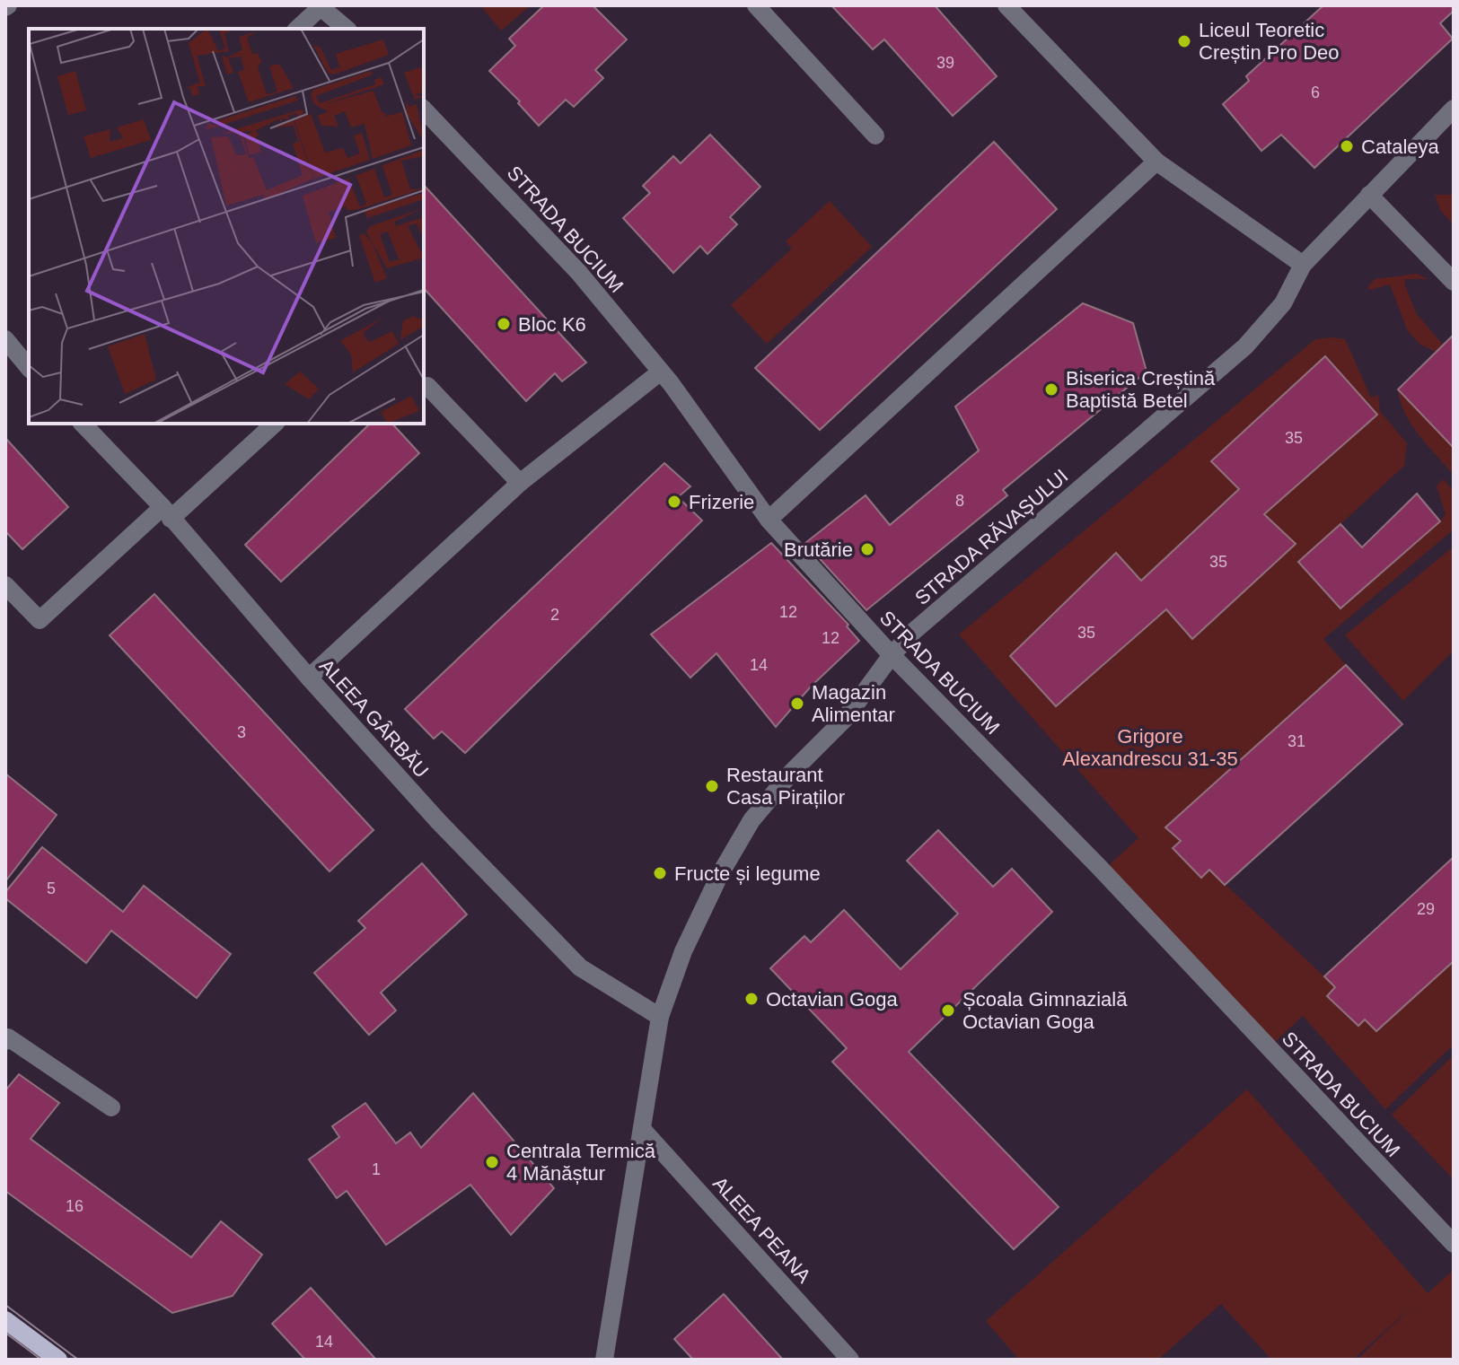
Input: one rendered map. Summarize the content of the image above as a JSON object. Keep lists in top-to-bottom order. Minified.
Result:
{"streets":{"street":["STRADA BUCIUM","STRADA RĂVAȘULUI","ALEEA GÂRBĂU","ALEEA PEANA"]},"crossings":[["STRADA BUCIUM","STRADA RĂVAȘULUI"],["STRADA RĂVAȘULUI","ALEEA GÂRBĂU"],["STRADA RĂVAȘULUI","ALEEA PEANA"]],"parks":["Grigore Alexandrescu 31-35"],"places":["Liceul Teoretic Creștin Pro Deo","Cataleya","Bloc K6","Biserica Creștină Baptistă Betel","Frizerie","Brutărie","Magazin Alimentar","Restaurant Casa Piraților","Fructe și legume","Octavian Goga","Școala Gimnazială Octavian Goga","Centrala Termică 4 Mănăștur"],"house_numbers":["39","6","35","8","35","12","2","35","12","14","3","31","5","29","1","16","14"]}
